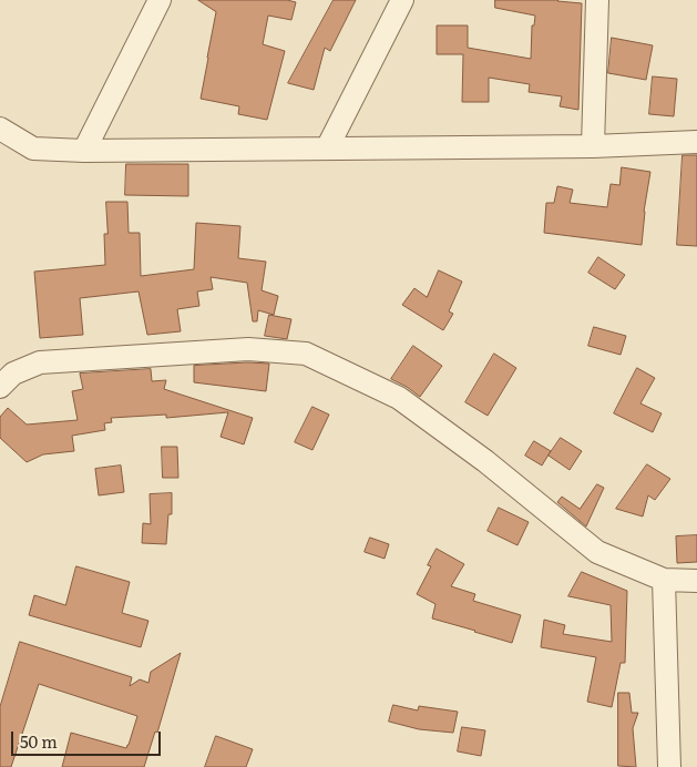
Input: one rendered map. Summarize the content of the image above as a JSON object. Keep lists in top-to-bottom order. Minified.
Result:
{"scale_bar":"50 m"}
